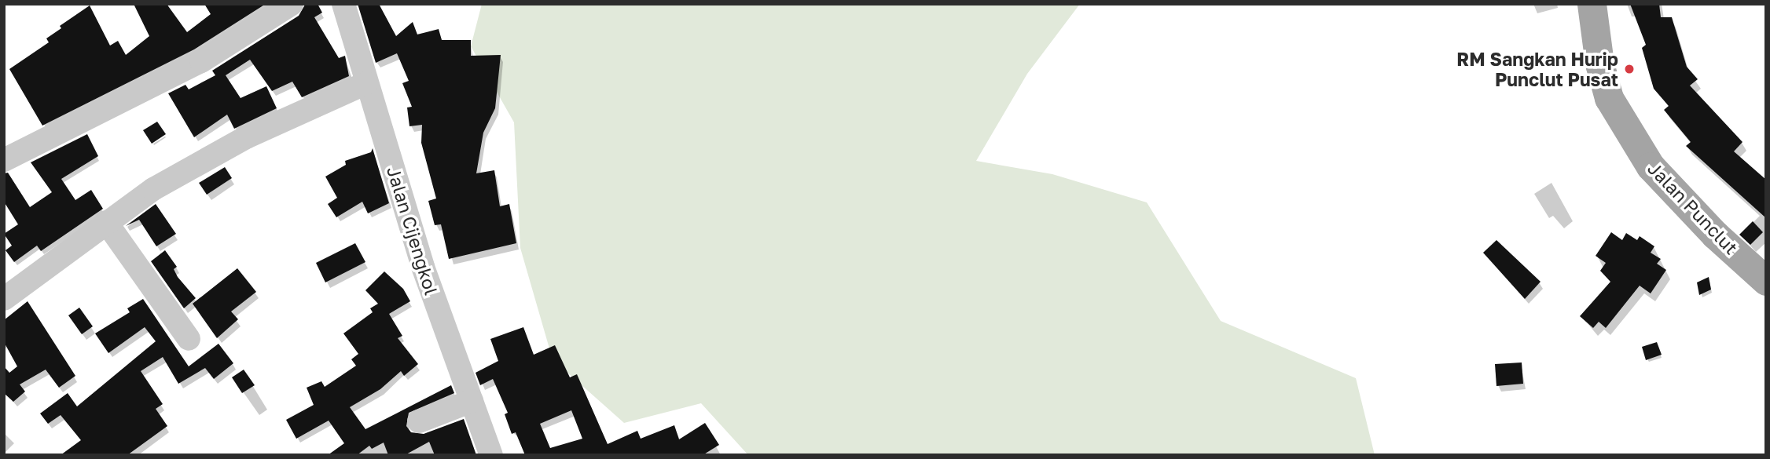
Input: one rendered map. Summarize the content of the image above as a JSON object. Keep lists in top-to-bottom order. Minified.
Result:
{"streets":{"main road":["Jalan Punclut"],"street":["Jalan Cijengkol"]},"places":["RM Sangkan Hurip Punclut Pusat"]}
